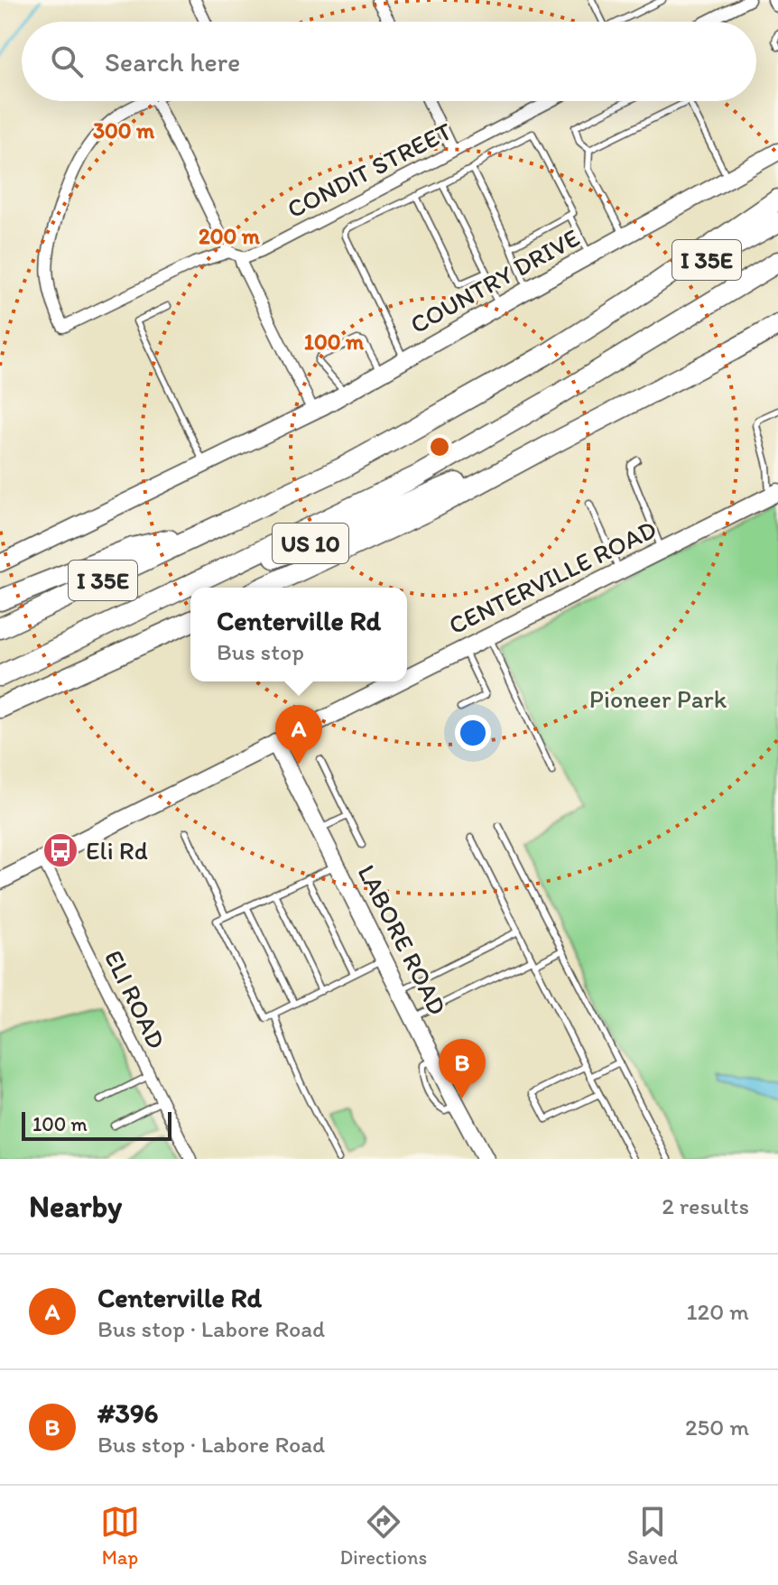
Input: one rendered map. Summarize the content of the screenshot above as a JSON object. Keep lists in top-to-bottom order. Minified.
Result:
{"streets":{"highway":["I 35E","US 10"],"street":["CONDIT STREET","COUNTRY DRIVE","CENTERVILLE ROAD","LABORE ROAD","ELI ROAD"]},"crossings":[["I 35E","US 10"],["CENTERVILLE ROAD","LABORE ROAD"],["CENTERVILLE ROAD","ELI ROAD"]],"parks":["Pioneer Park"],"places":{"bus stop":["Eli Rd"]},"scale_bar":"100 m","page":{"search":"Search here","popup":["Centerville Rd","Bus stop"],"pins":["A","B"],"scale":"100 m","heading":["Nearby","2 results"],"list":[{"mark":"A","name":"Centerville Rd","note":"Bus stop · Labore Road","value":"120 m"},{"mark":"B","name":"#396","note":"Bus stop · Labore Road","value":"250 m"}],"nav":["Map","Directions","Saved"]},"rings":["300 m","200 m","100 m"]}
